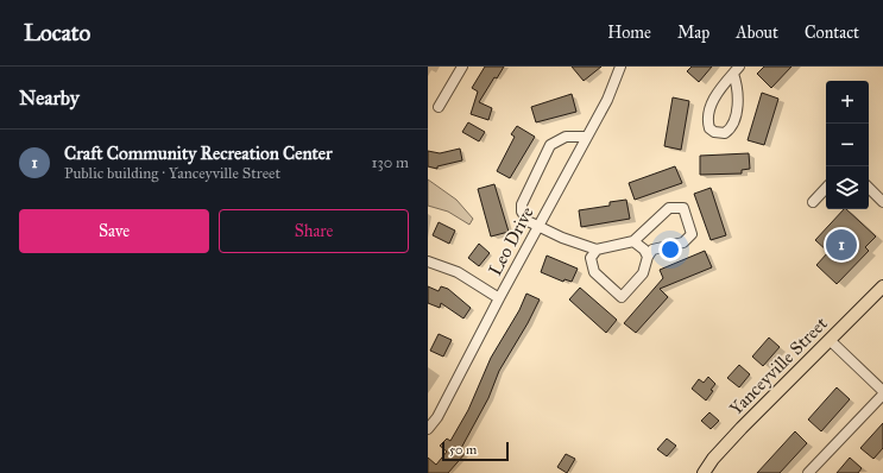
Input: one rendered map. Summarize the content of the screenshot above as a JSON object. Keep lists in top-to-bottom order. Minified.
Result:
{"streets":{"main road":["Yanceyville Street"],"street":["Leo Drive"]},"scale_bar":"50 m","page":{"header":"Locato","nav":["Home","Map","About","Contact"],"heading":"Nearby","map_buttons":["+","−"],"list":[{"mark":"1","name":"Craft Community Recreation Center","note":"Public building · Yanceyville Street","value":"130 m"}],"buttons":["Save","Share"],"pins":"1","scale":"50 m"}}
